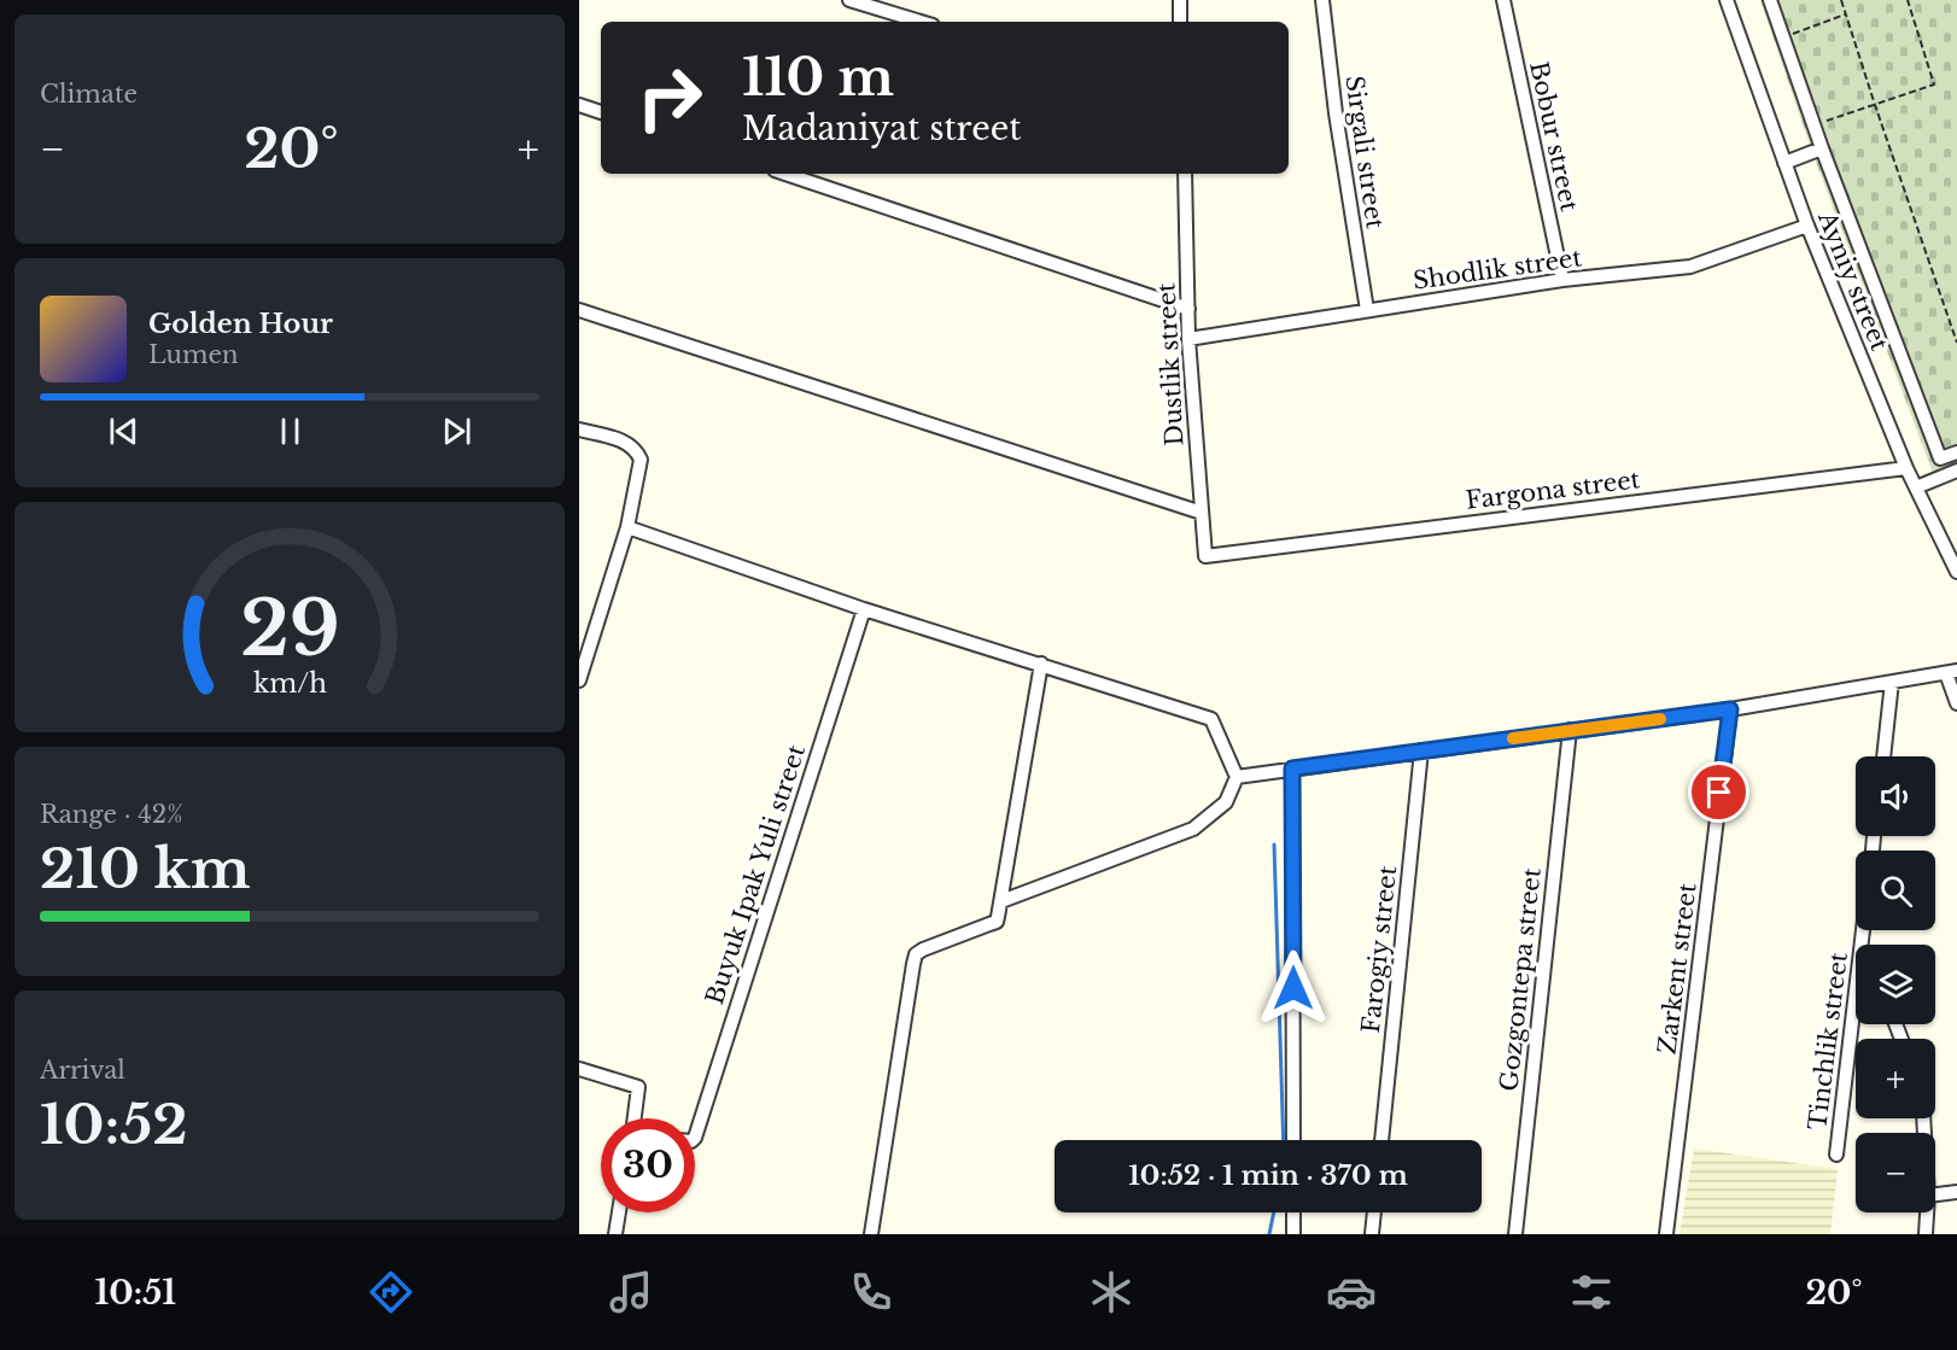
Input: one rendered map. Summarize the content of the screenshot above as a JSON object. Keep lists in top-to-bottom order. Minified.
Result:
{"streets":{"street":["Bobur street","Sirgali street","Shodlik street","Ayniy street","Dustlik street","Fargona street","Buyuk Ipak Yuli street","Farogiy street","Zarkent street","Gozgontepa street","Tinchlik street"]},"crossings":[["Bobur street","Shodlik street"],["Sirgali street","Shodlik street"],["Shodlik street","Ayniy street"],["Shodlik street","Dustlik street"],["Ayniy street","Fargona street"],["Dustlik street","Fargona street"]],"page":{"tile":["Climate",["Range · 42%","210 km"],["Arrival","10:52"]],"turn":["110 m","Madaniyat street"],"heat":["−","20°","+"],"song":["Golden Hour","Lumen"],"map_buttons":["+","−"],"limit":"30","trip":"10:52 · 1 min · 370 m","tabs":["10:51","20°"],"gauge":["29","km/h"]}}
